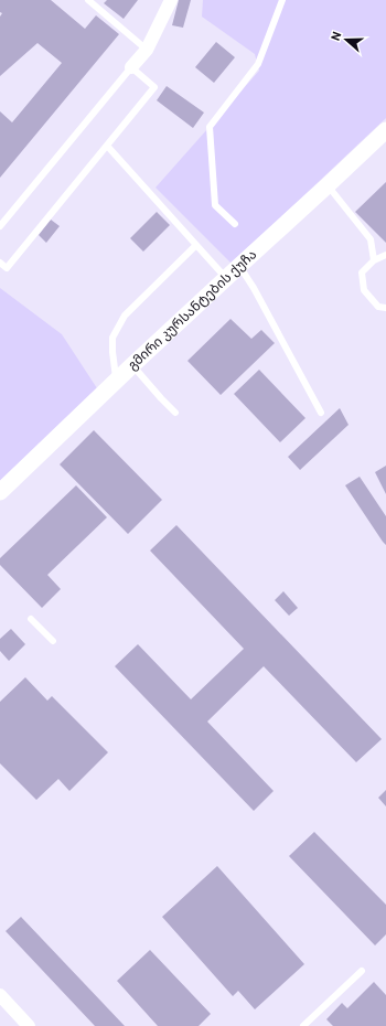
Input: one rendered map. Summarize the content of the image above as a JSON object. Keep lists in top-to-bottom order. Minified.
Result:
{"streets":{"street":["გმირი კურსანტების ქუჩა"]},"north":"left"}
